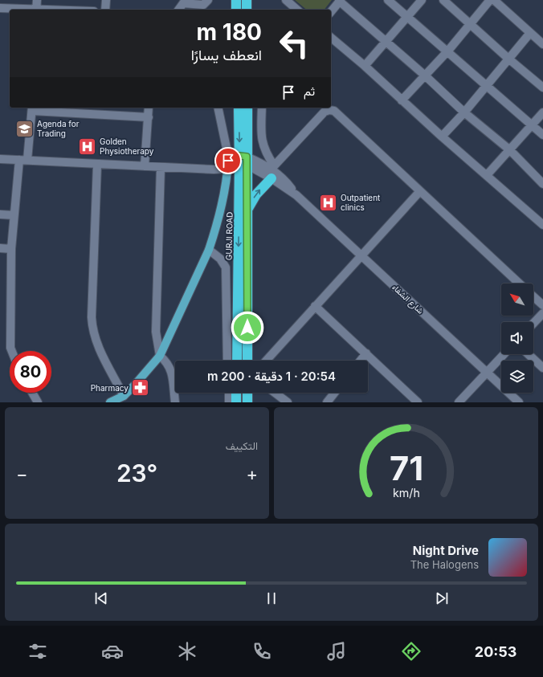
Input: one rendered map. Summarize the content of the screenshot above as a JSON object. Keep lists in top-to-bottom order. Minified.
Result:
{"streets":{"highway":["GURJI ROAD"],"street":["شارع الشفاء"]},"crossings":[["GURJI ROAD","شارع الشفاء"]],"places":{"school or university":["Agenda for Trading"],"hospital":["Golden Physiotherapy","Outpatient clinics"],"pharmacy":["Pharmacy"]},"north":"top left","page":{"turn":["180 m","انعطف يسارًا"],"then":"ثم","limit":"80","trip":"20:54 · 1 دقيقة · 200 m","tile":"التكييف","heat":["−","23°","+"],"song":["Night Drive","The Halogens"],"tabs":"20:53","gauge":["71","km/h"]}}
